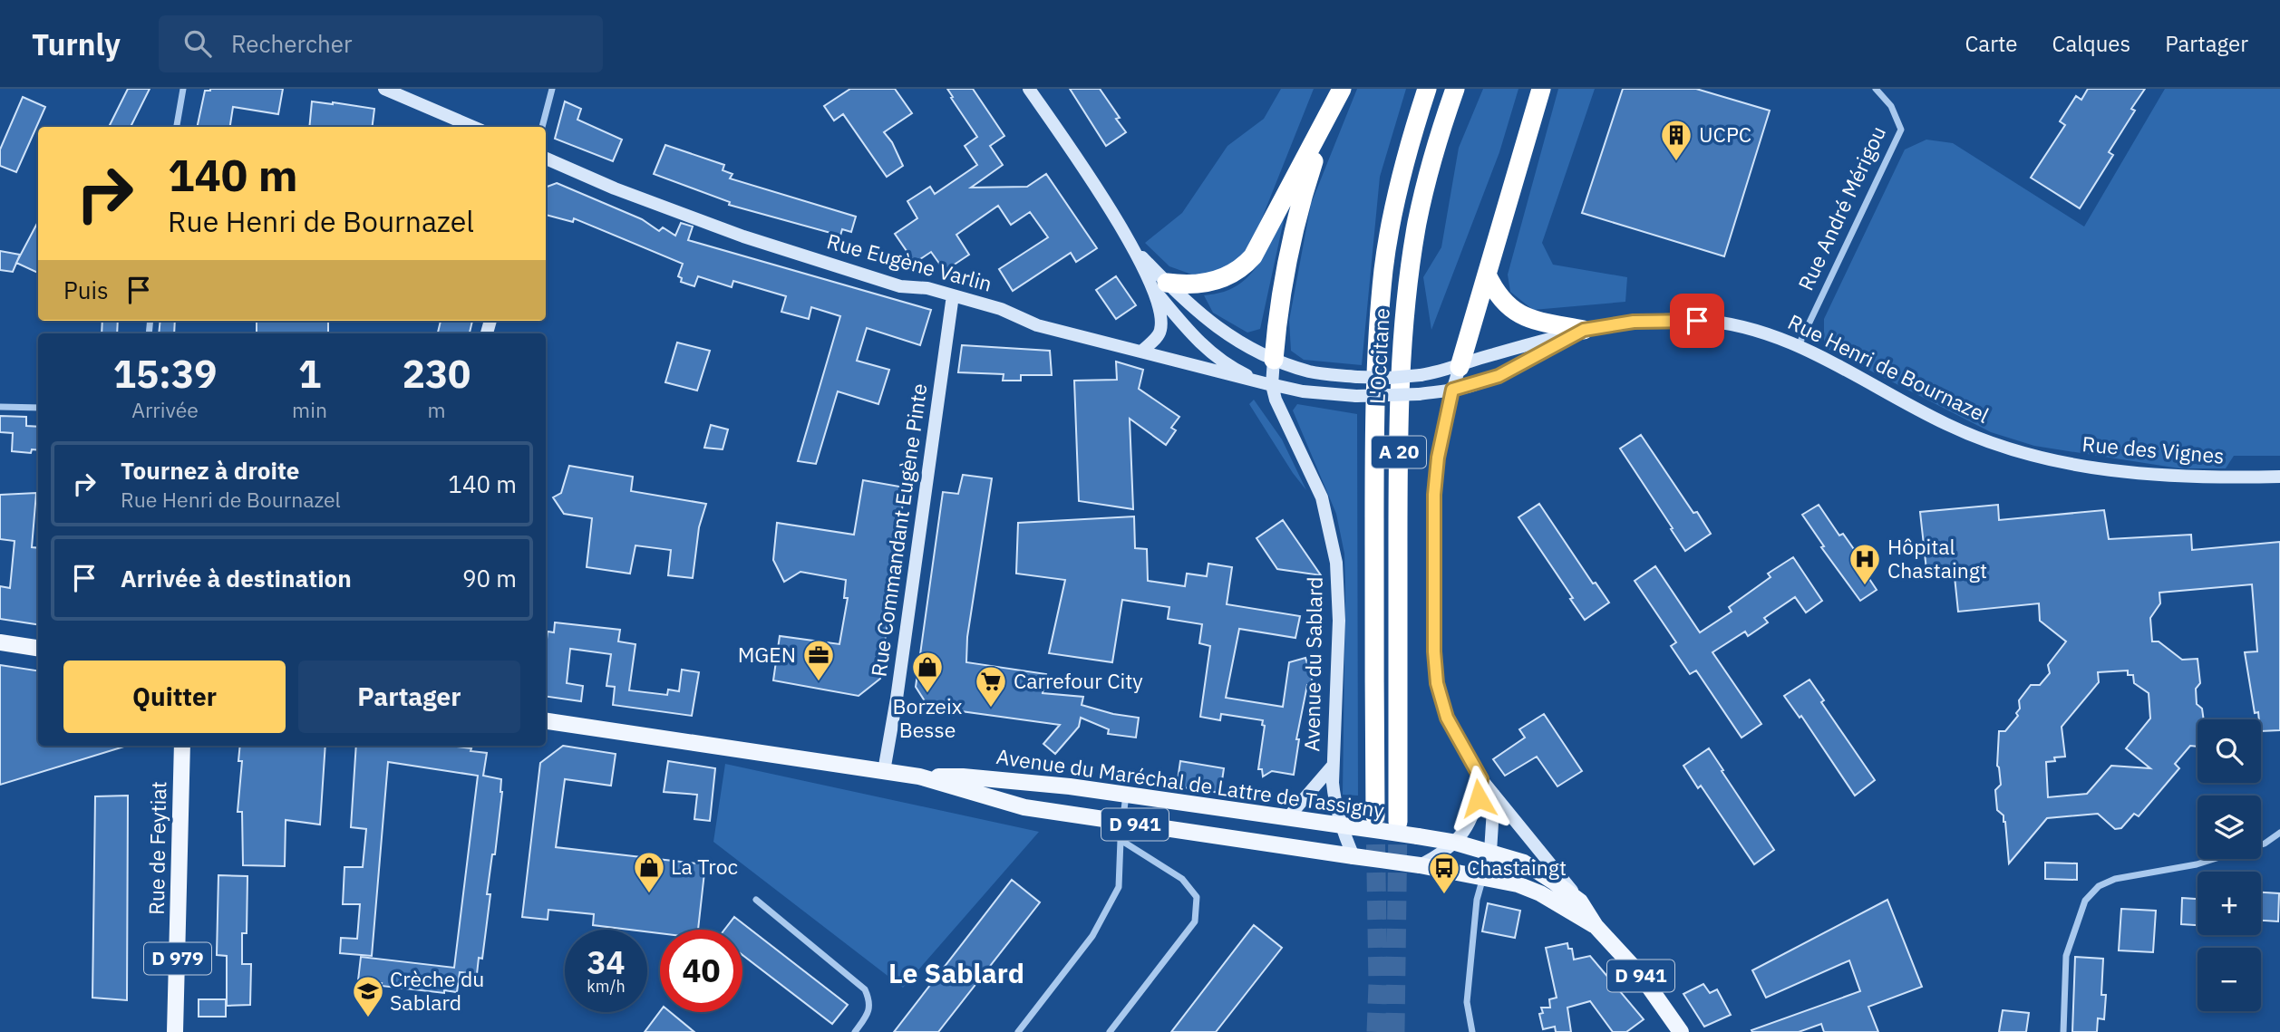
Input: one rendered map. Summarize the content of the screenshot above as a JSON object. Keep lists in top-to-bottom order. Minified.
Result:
{"streets":{"highway":["L'Occitane","A 20"],"main road":["Avenue du Maréchal de Lattre de Tassigny","D 941","Rue de Feytiat","D 979"],"street":["Rue André Mérigou","Rue Eugène Varlin","Rue Henri de Bournazel","Rue des Vignes","Rue Commandant Eugène Pinte","Avenue du Sablard"]},"crossings":[["Rue André Mérigou","Rue Henri de Bournazel"],["Rue Eugène Varlin","Rue Commandant Eugène Pinte"],["Rue Eugène Varlin","Avenue du Sablard"],["Rue Henri de Bournazel","Rue des Vignes"],["Rue Commandant Eugène Pinte","Avenue du Maréchal de Lattre de Tassigny"],["Avenue du Sablard","Avenue du Maréchal de Lattre de Tassigny"]],"districts":["Le Sablard"],"places":{"building":["UCPC"],"hospital":["Hôpital Chastaingt"],"office":["MGEN"],"shop":["Borzeix Besse","La Troc"],"supermarket":["Carrefour City"],"bus stop":["Chastaingt"],"school or university":["Crèche du Sablard"]},"page":{"header":"Turnly","search":"Rechercher","nav":["Carte","Calques","Partager"],"turn":["140 m","Rue Henri de Bournazel"],"then":"Puis","eta":["15:39","Arrivée","1","min","230","m"],"list":[{"name":"Tournez à droite","note":"Rue Henri de Bournazel","value":"140 m"},{"name":"Arrivée à destination","value":"90 m"}],"buttons":["Quitter","Partager"],"map_buttons":["+","−"],"speed":"34 km/h","limit":"40"}}
